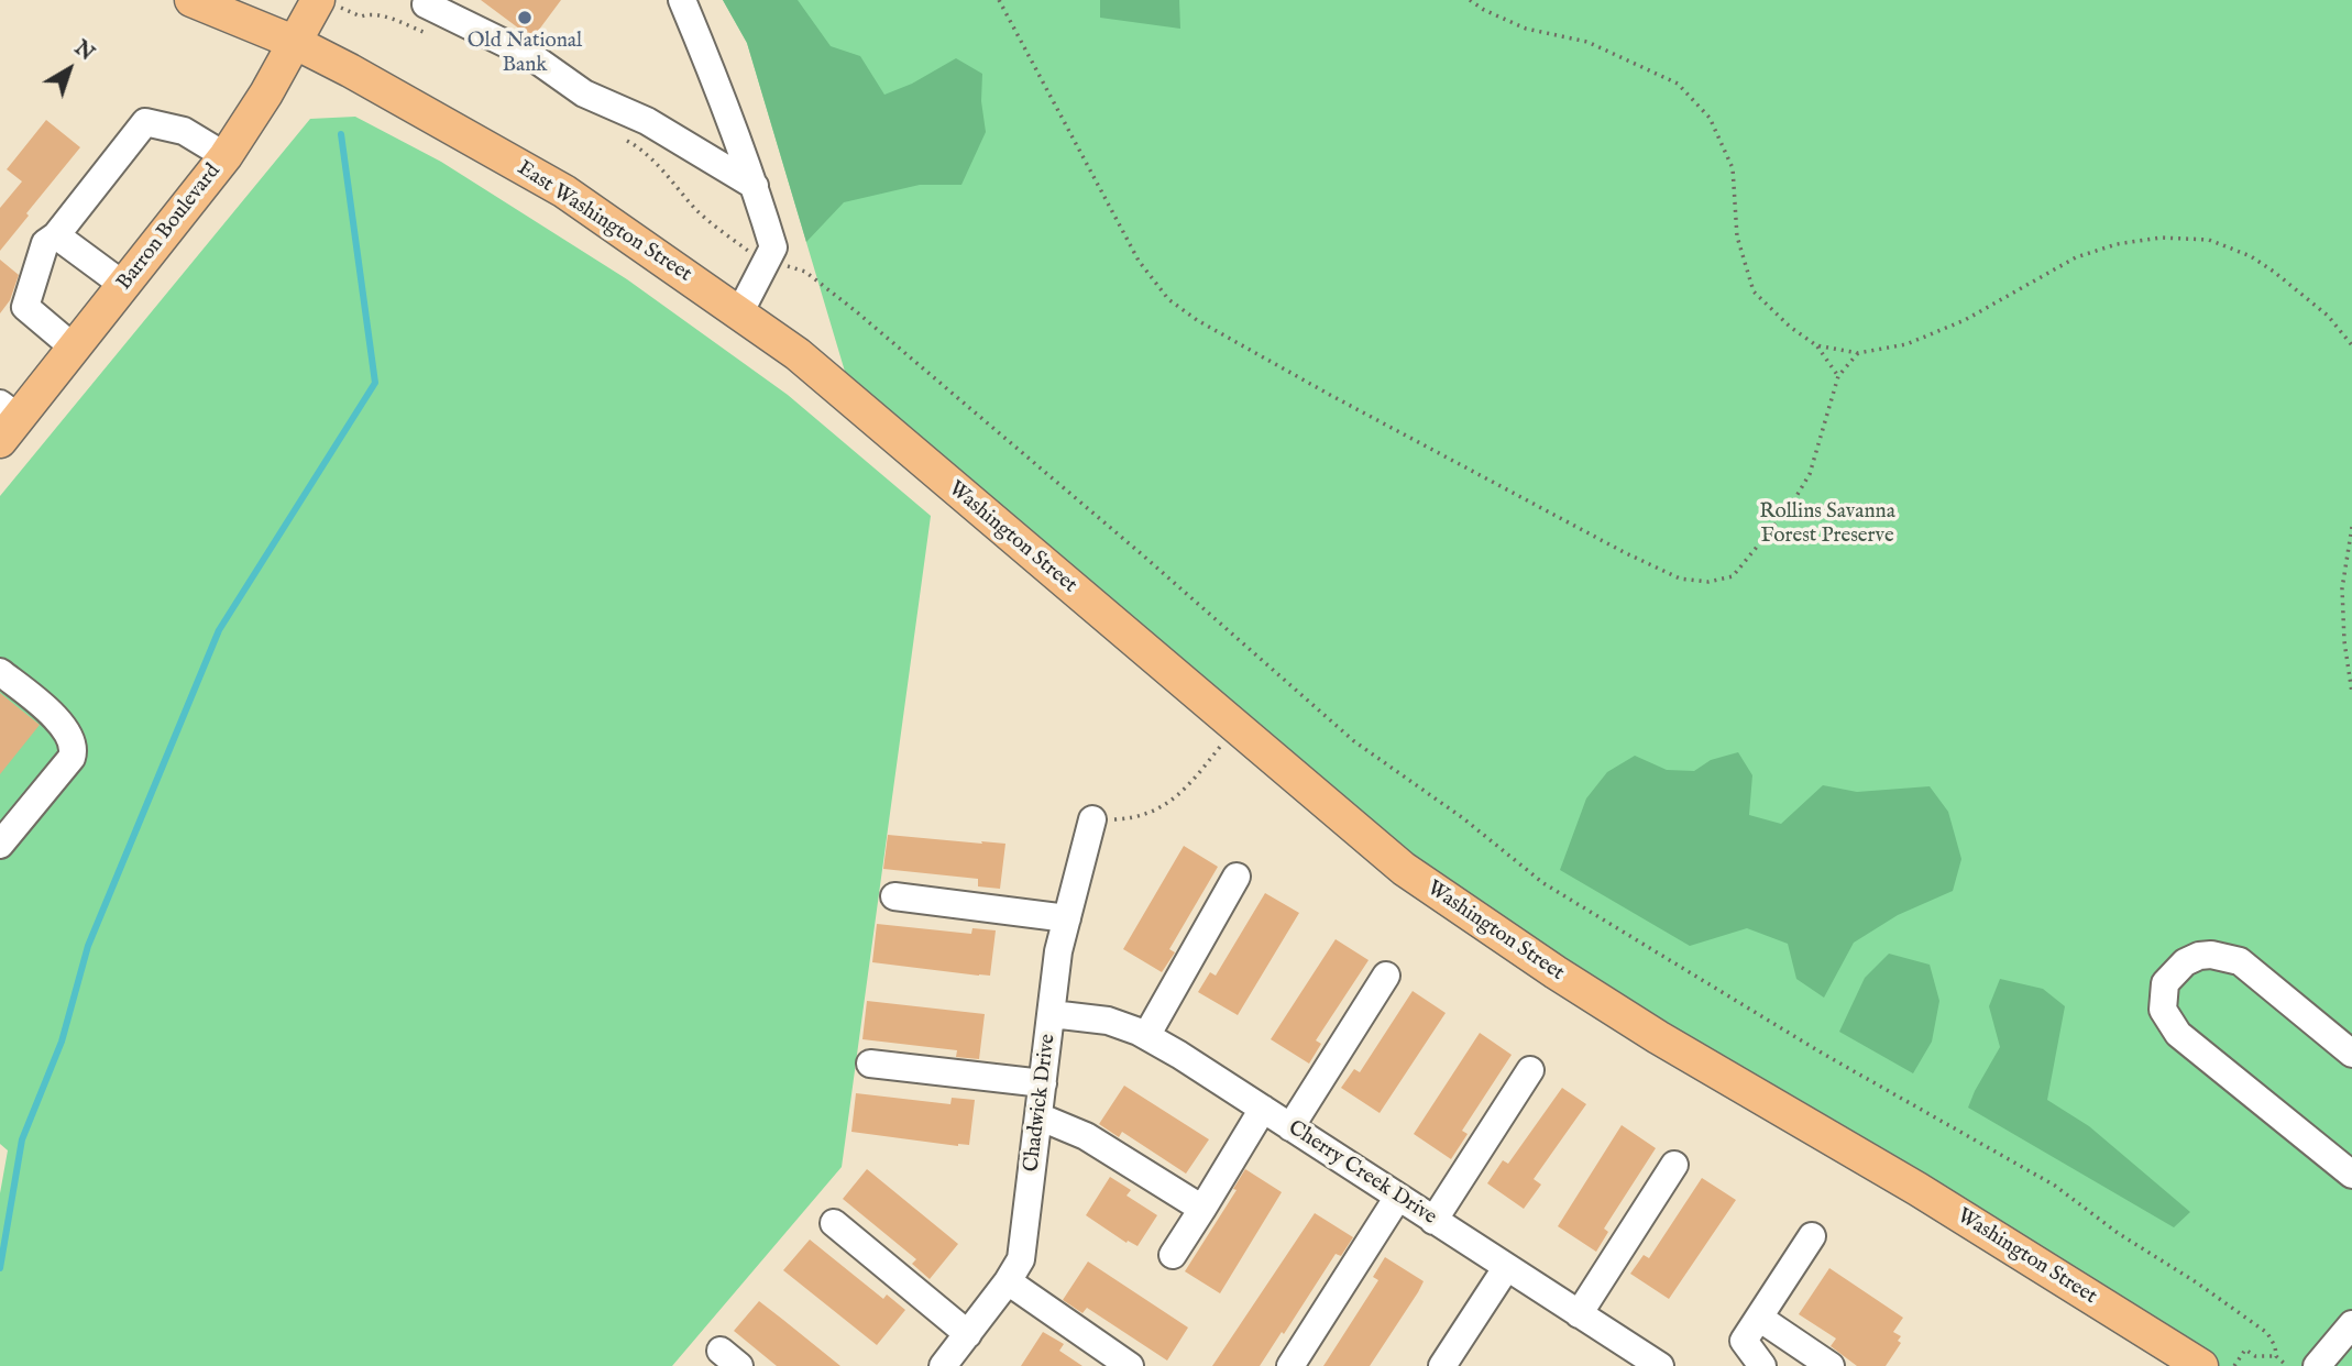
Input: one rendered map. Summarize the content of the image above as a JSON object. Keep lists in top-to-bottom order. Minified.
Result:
{"streets":{"main road":["East Washington Street","Barron Boulevard","Washington Street"],"street":["Chadwick Drive","Cherry Creek Drive"]},"crossings":[["East Washington Street","Barron Boulevard"],["East Washington Street","Washington Street"],["Chadwick Drive","Cherry Creek Drive"]],"parks":["Rollins Savanna Forest Preserve"],"places":["Old National Bank"],"north":"top right"}
